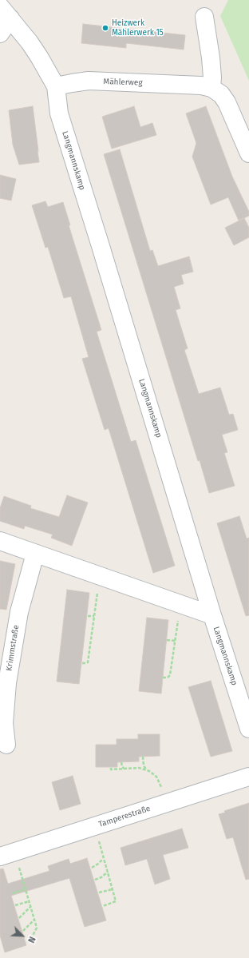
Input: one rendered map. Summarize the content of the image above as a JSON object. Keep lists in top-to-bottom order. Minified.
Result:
{"streets":{"street":["Mählerweg","Langmannskamp","Krimmstraße","Tamperestraße"]},"crossings":[["Mählerweg","Langmannskamp"]],"places":["Heizwerk Mählerwerk 15"],"north":"bottom right"}
